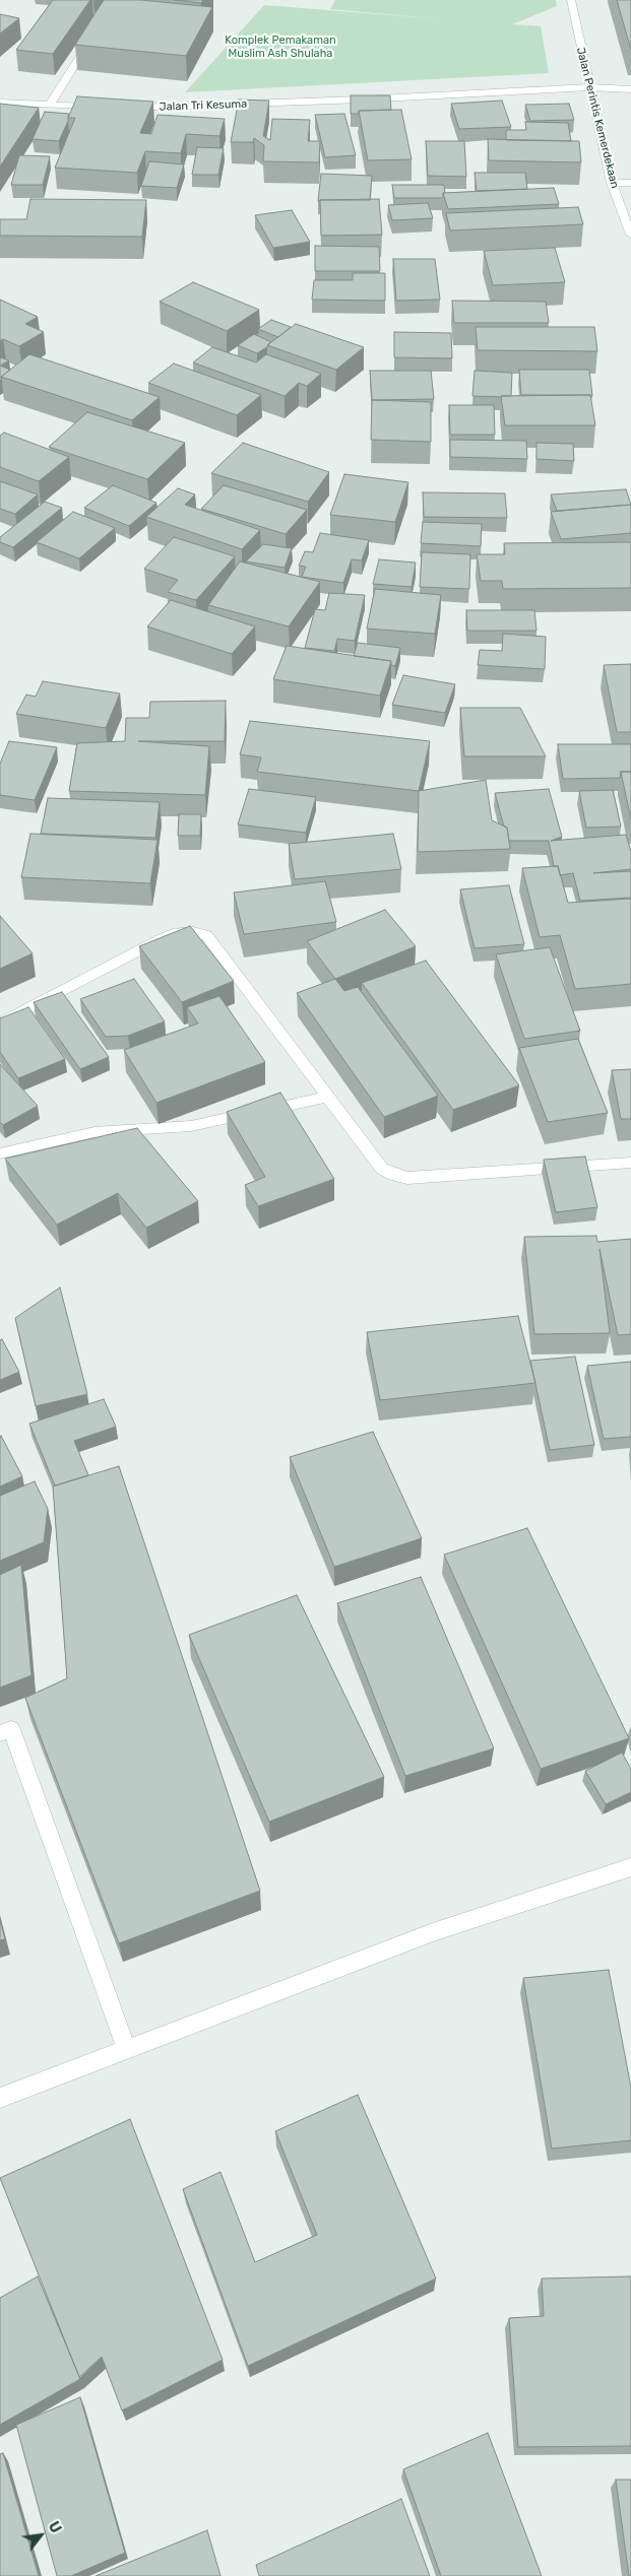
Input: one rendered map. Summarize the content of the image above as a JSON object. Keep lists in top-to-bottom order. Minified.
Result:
{"streets":{"street":["Jalan Tri Kesuma","Jalan Perintis Kemerdekaan"]},"crossings":[["Jalan Tri Kesuma","Jalan Perintis Kemerdekaan"]],"parks":["Komplek Pemakaman Muslim Ash Shulaha"],"north":"top right"}
